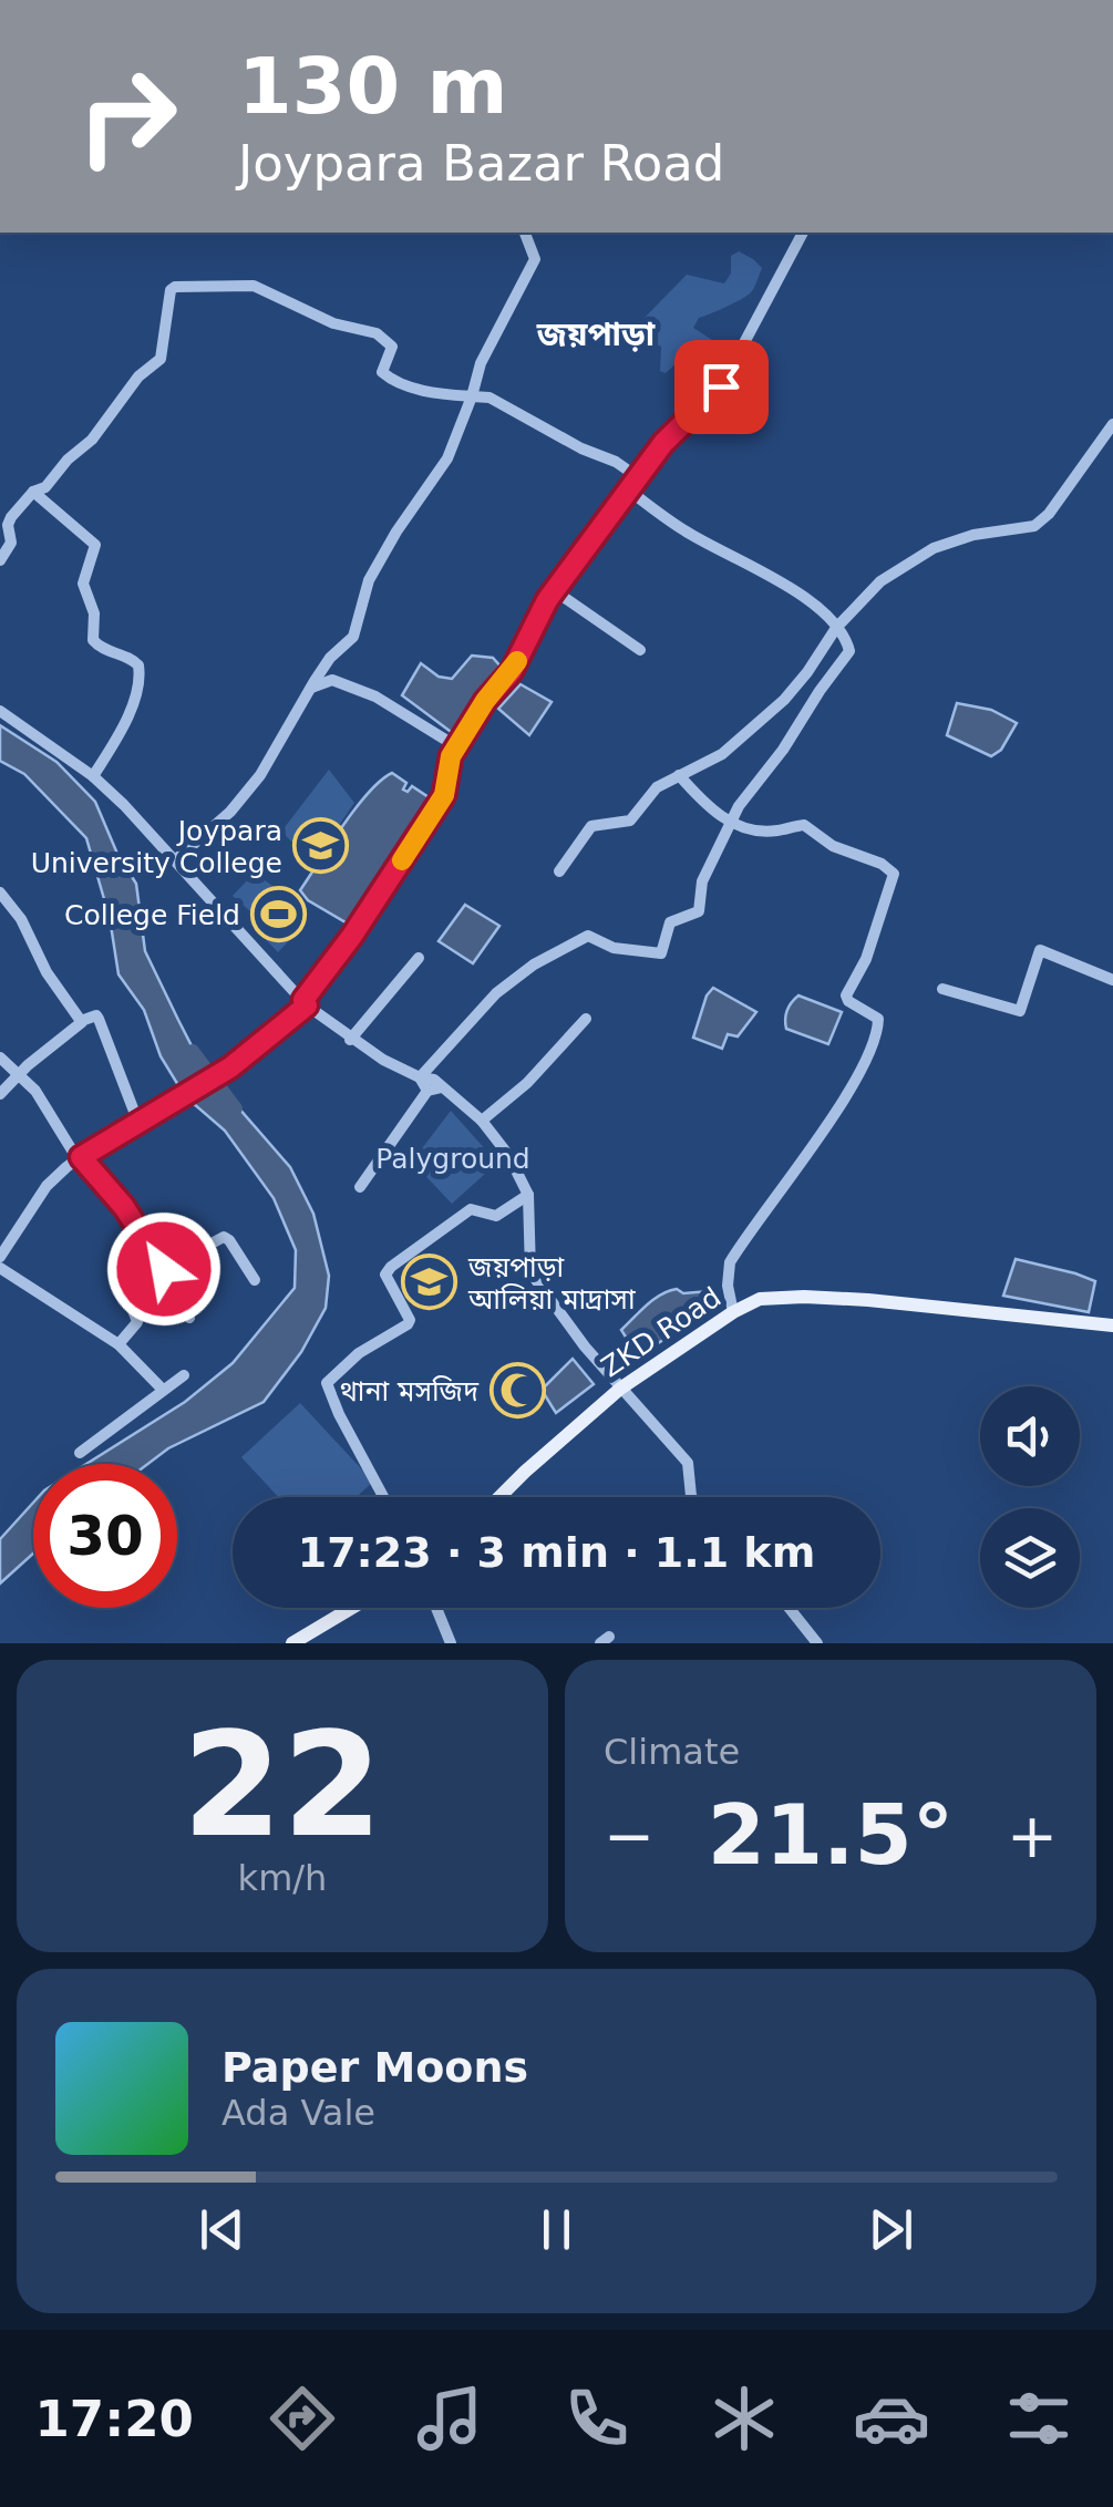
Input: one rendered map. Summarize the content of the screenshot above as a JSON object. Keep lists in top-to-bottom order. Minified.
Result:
{"streets":{"main road":["ZKD Road"]},"districts":["জয়পাড়া"],"parks":["Palyground"],"places":{"school or university":["Joypara University College","জয়পাড়া আলিয়া মাদ্রাসা"],"sports":["College Field"],"mosque":["থানা মসজিদ"]},"page":{"turn":["130 m","Joypara Bazar Road"],"limit":"30","trip":"17:23 · 3 min · 1.1 km","tile":[["22","km/h"],"Climate"],"heat":["−","21.5°","+"],"song":["Paper Moons","Ada Vale"],"tabs":"17:20"}}
